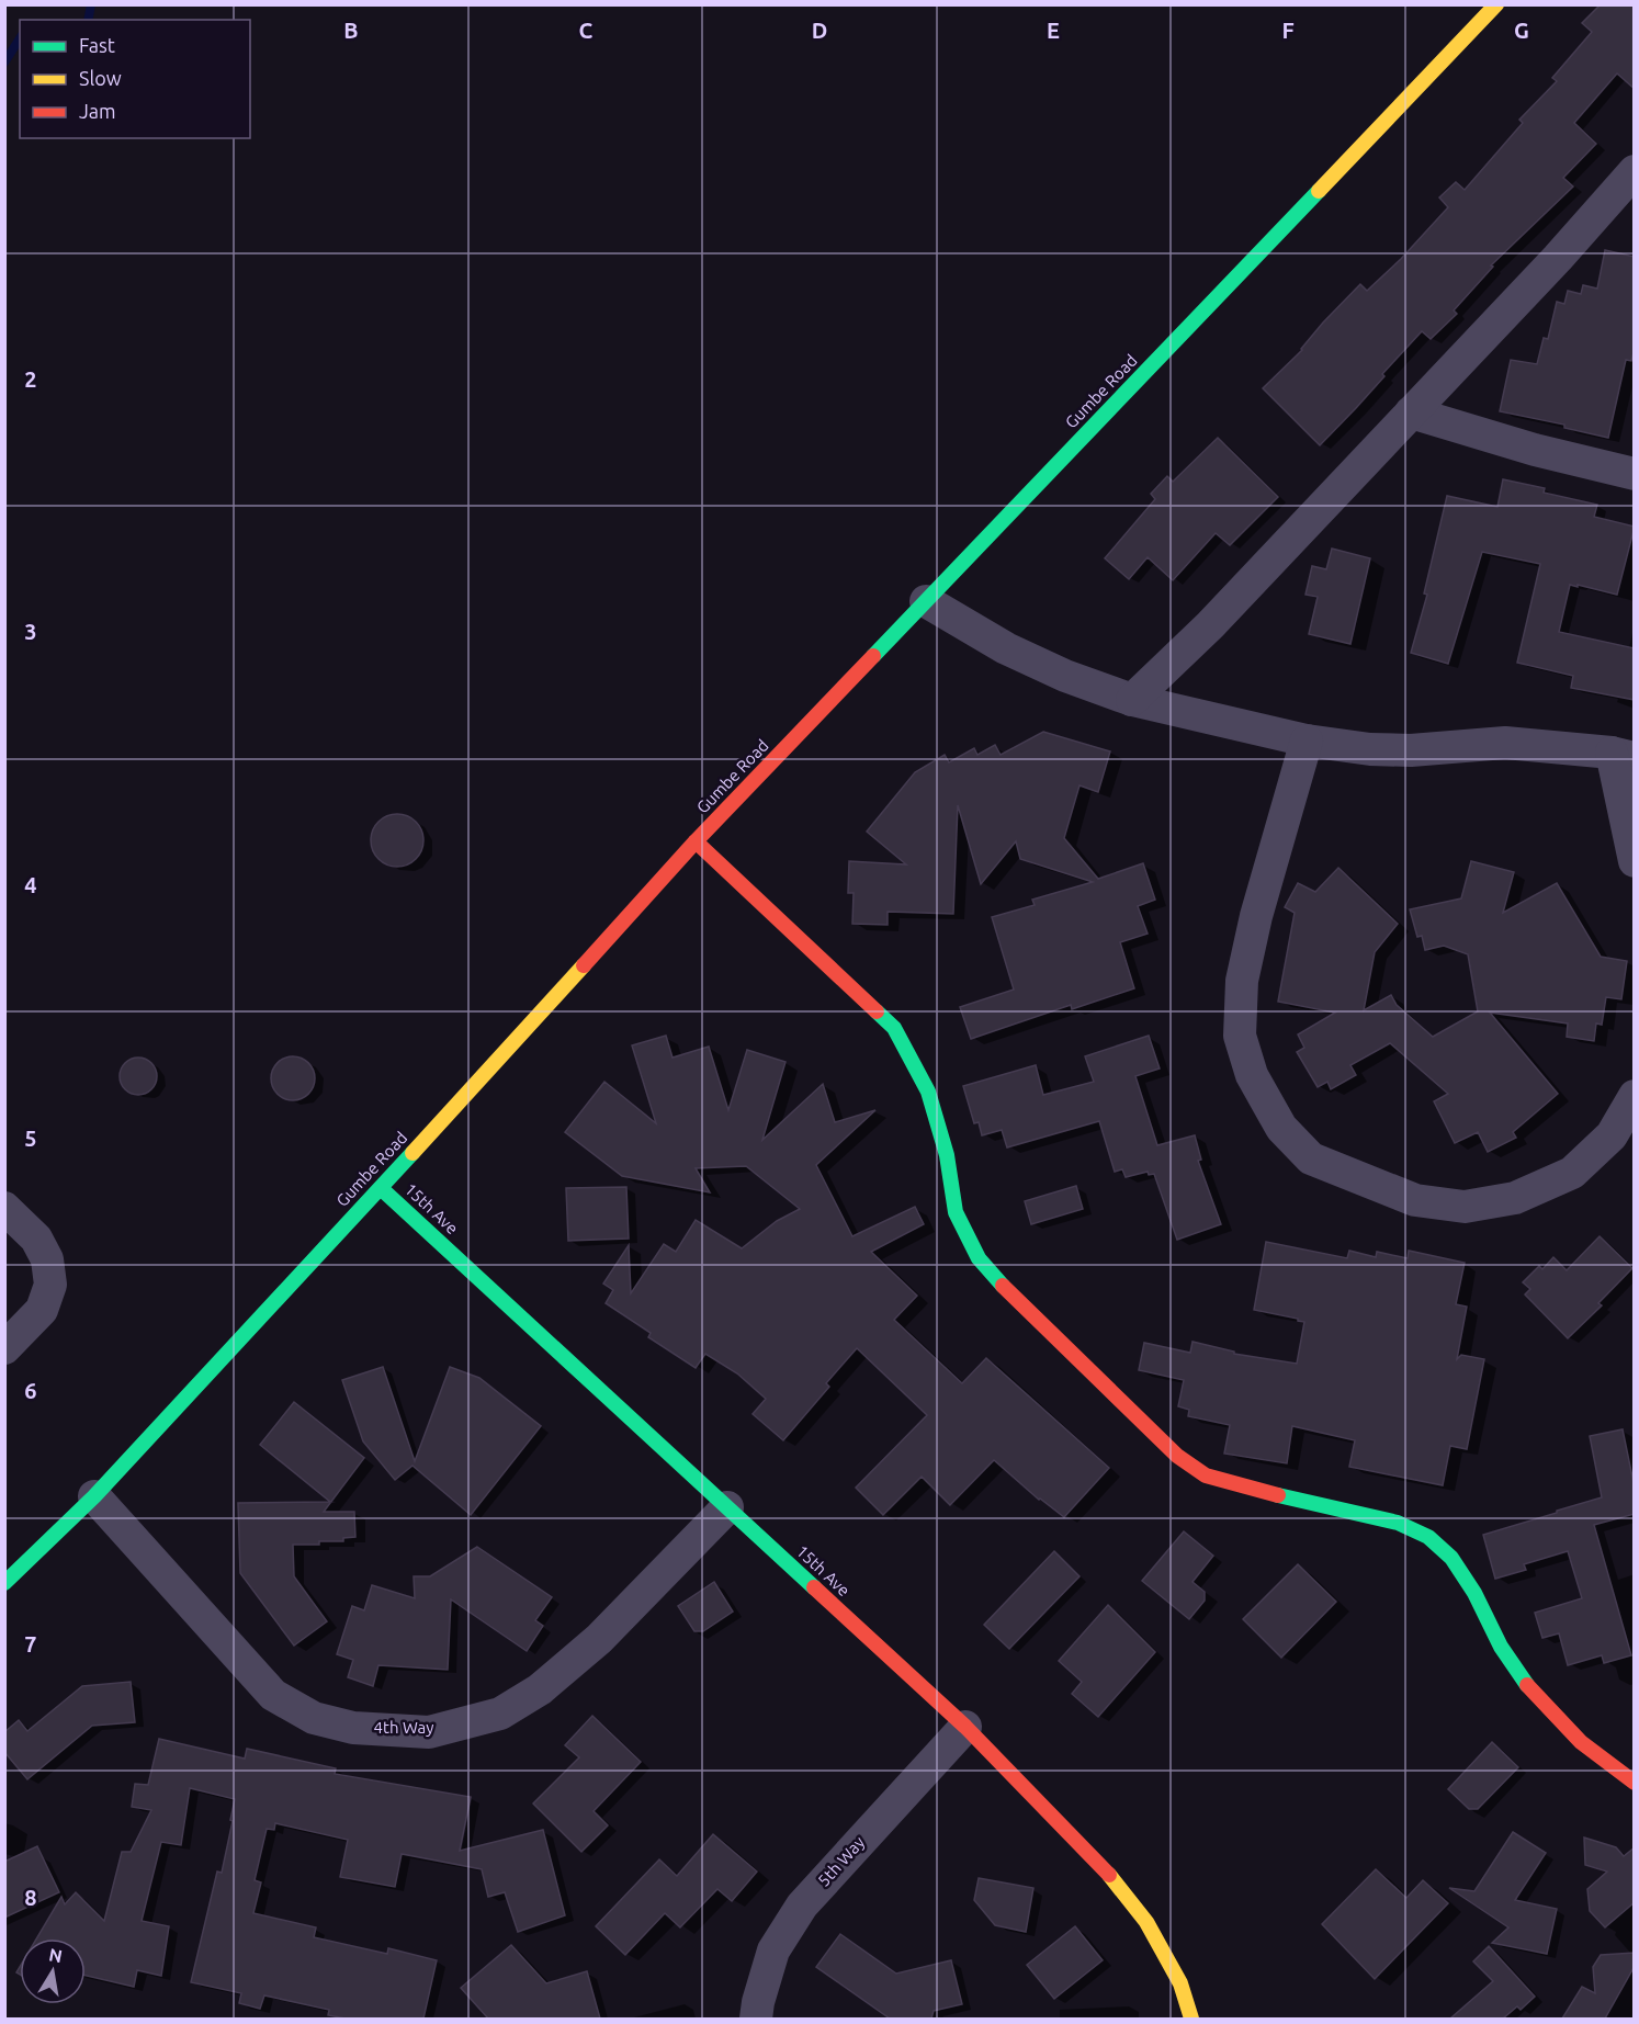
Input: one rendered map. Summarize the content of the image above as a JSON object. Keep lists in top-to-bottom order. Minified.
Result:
{"streets":{"street":["Gumbe Road","15th Ave","4th Way","5th Way"]},"crossings":[["Gumbe Road","15th Ave"],["Gumbe Road","4th Way"],["15th Ave","4th Way"],["15th Ave","5th Way"]],"legend":["Fast","Slow","Jam"],"north":"top","grid":{"columns":["B","C","D","E","F","G"],"rows":["2","3","4","5","6","7","8"]}}
